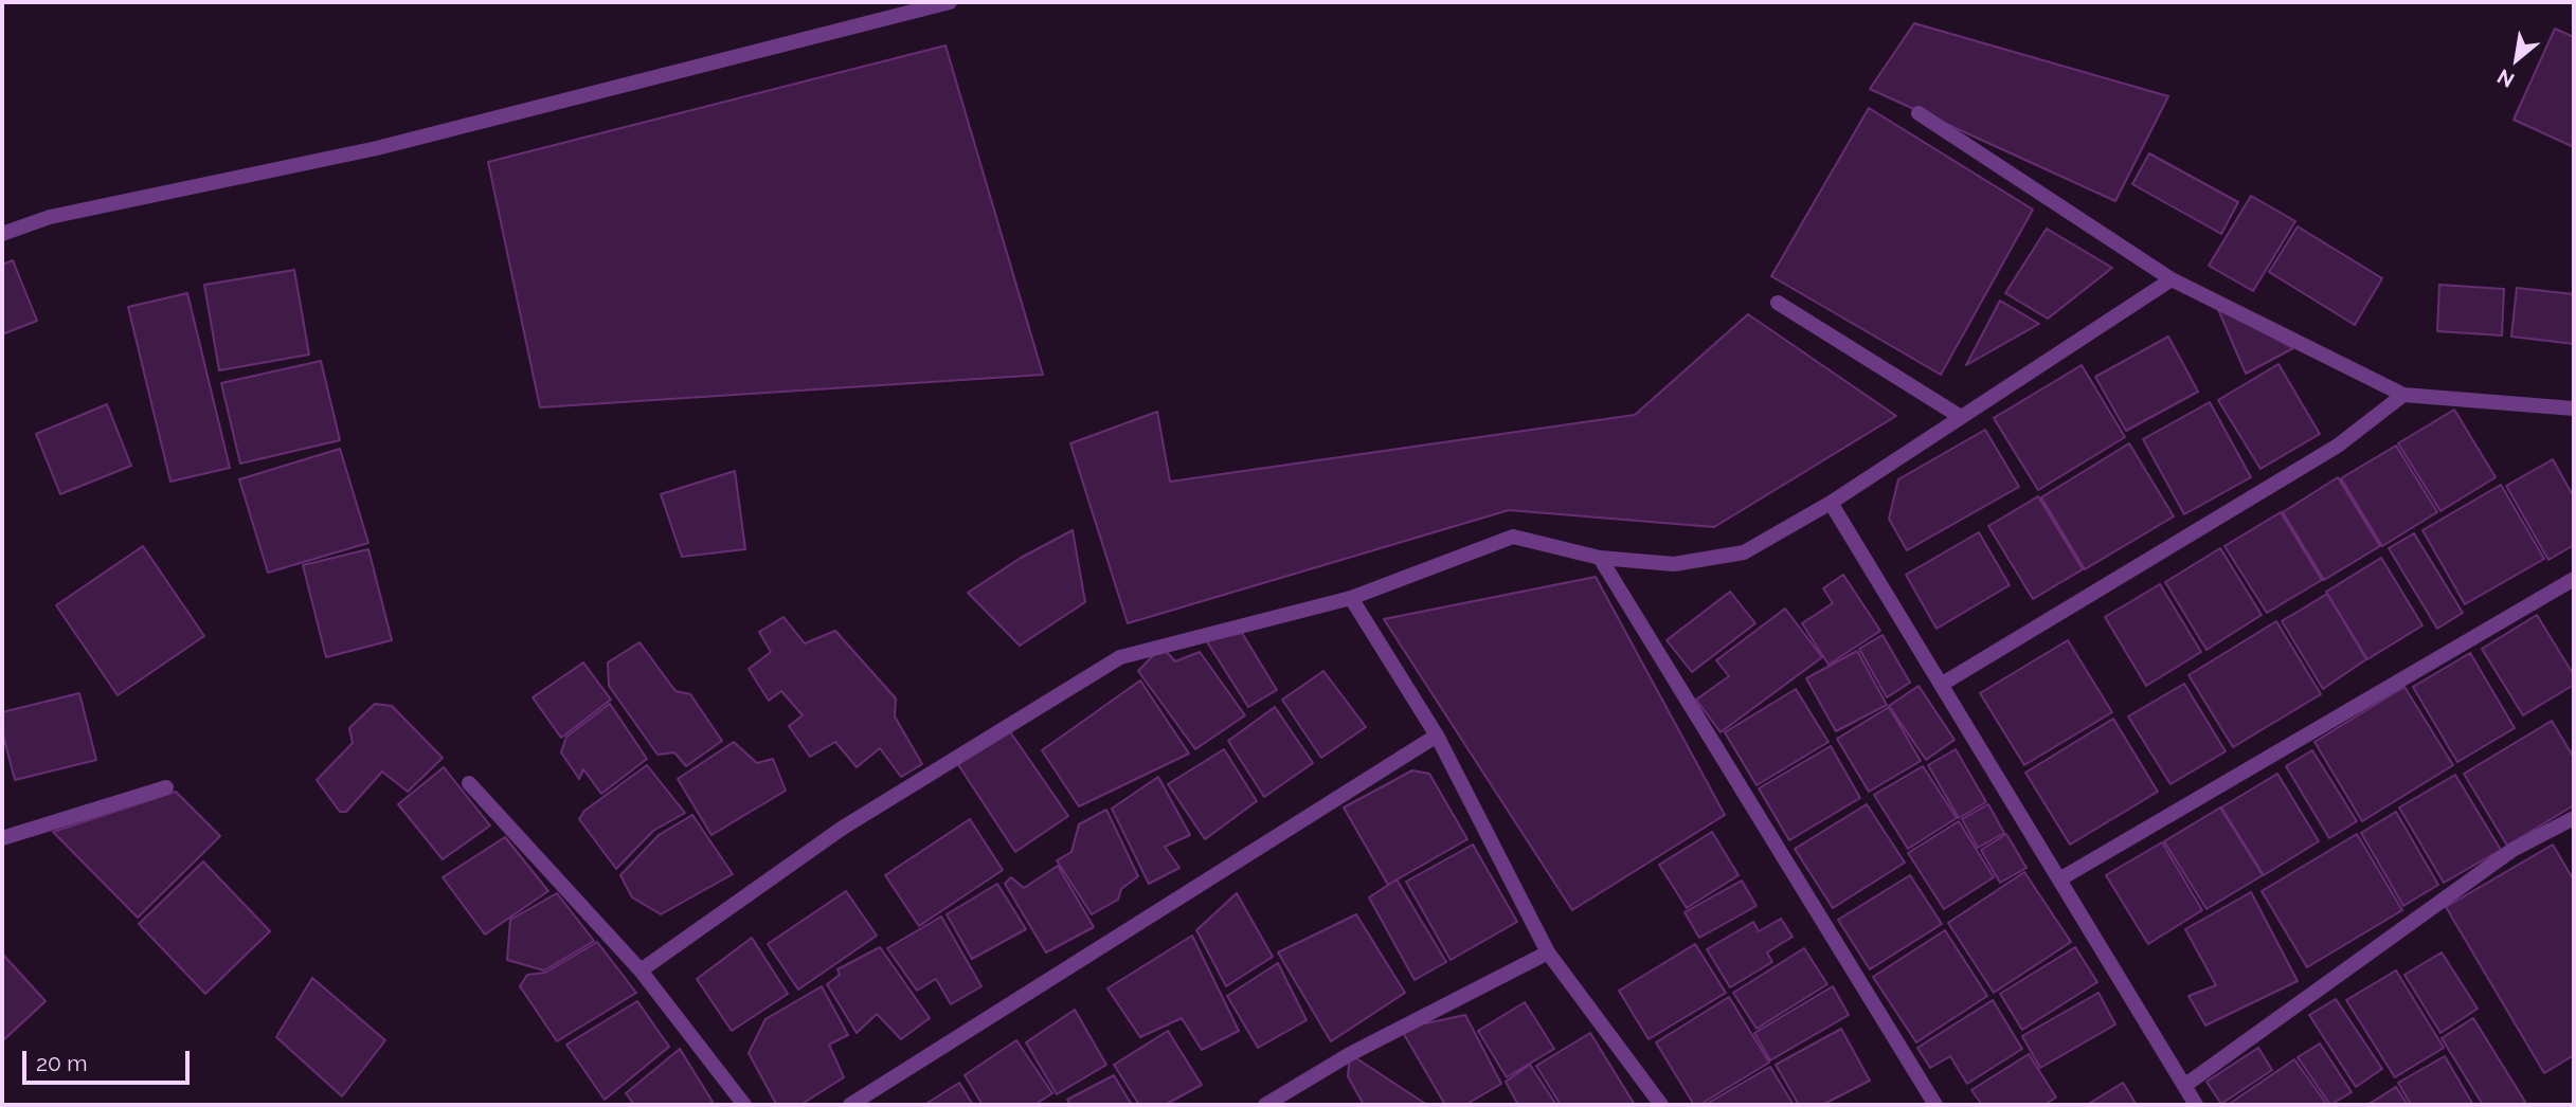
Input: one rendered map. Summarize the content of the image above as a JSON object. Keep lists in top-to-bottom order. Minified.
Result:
{"scale_bar":"20 m","north":"bottom left"}
